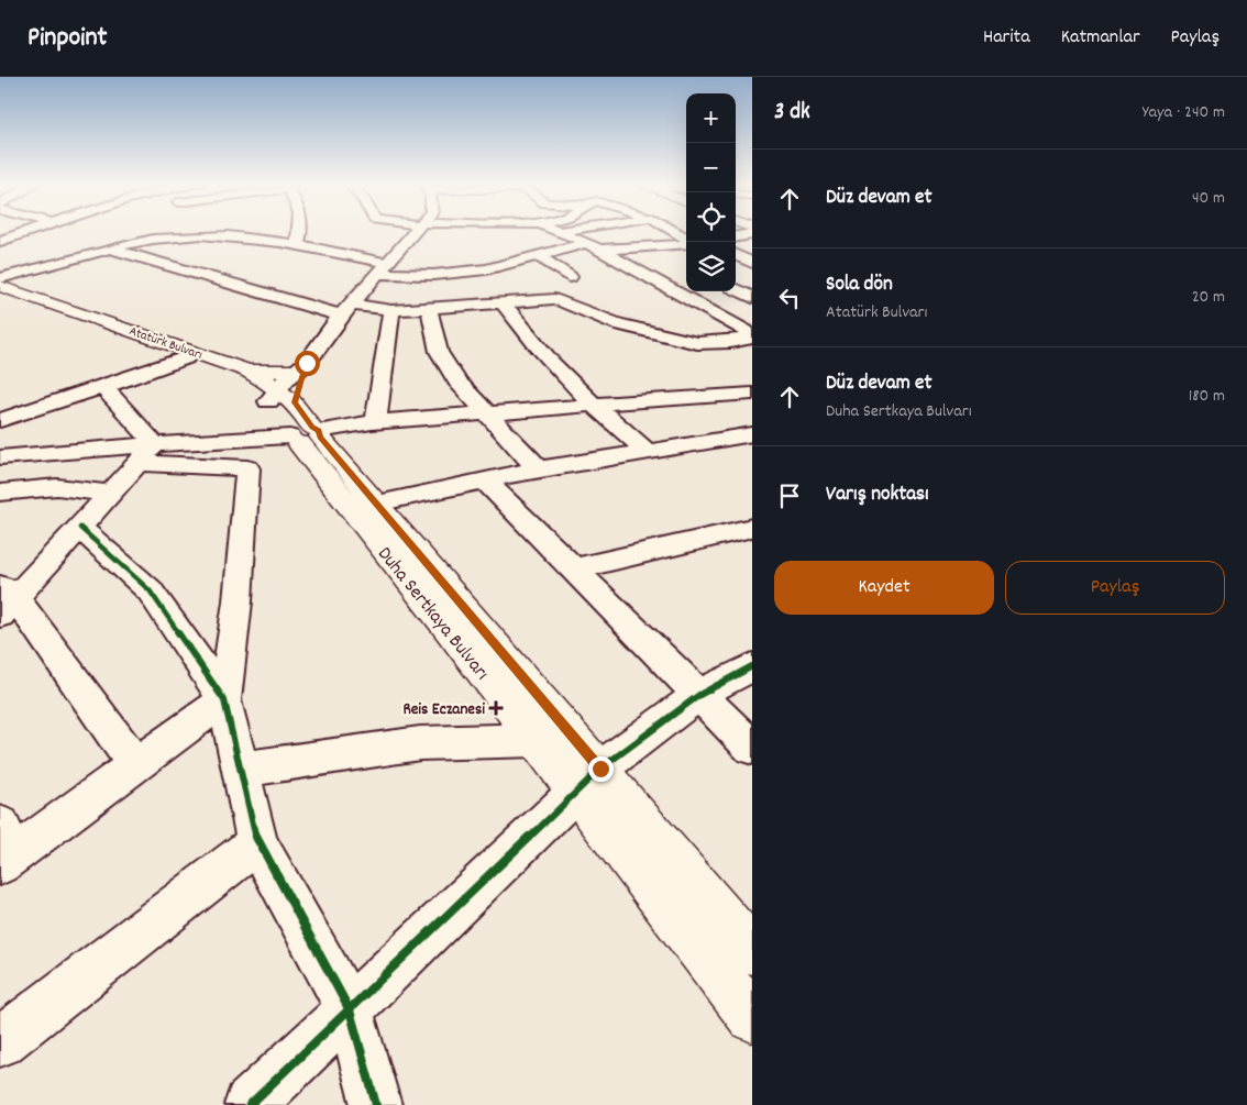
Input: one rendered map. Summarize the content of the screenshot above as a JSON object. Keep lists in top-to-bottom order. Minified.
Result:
{"streets":{"main road":["Atatürk Bulvarı","Duha Sertkaya Bulvarı"]},"crossings":[["Atatürk Bulvarı","Duha Sertkaya Bulvarı"]],"places":{"health":["Reis Eczanesi"]},"page":{"header":"Pinpoint","nav":["Harita","Katmanlar","Paylaş"],"heading":["3 dk","Yaya · 240 m"],"map_buttons":["+","−"],"list":[["Düz devam et","40 m"],["Sola dön","Atatürk Bulvarı","20 m"],["Düz devam et","Duha Sertkaya Bulvarı","180 m"],"Varış noktası"],"buttons":["Kaydet","Paylaş"]}}
